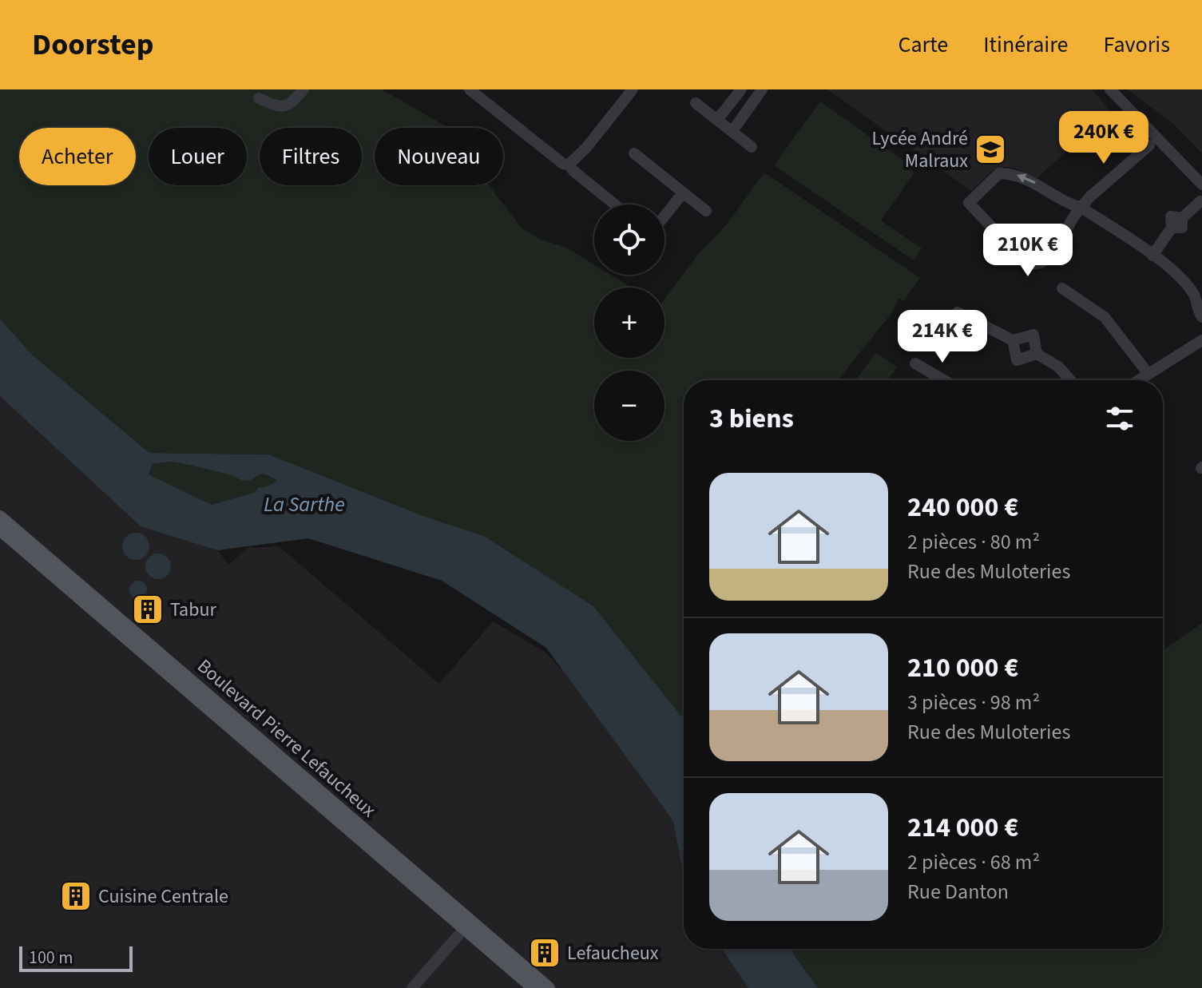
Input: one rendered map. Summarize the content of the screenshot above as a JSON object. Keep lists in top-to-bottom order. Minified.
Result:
{"streets":{"main road":["Boulevard Pierre Lefaucheux"]},"water":["La Sarthe"],"places":{"school or university":["Lycée André Malraux"],"building":["Tabur","Cuisine Centrale","Lefaucheux"]},"scale_bar":"100 m","page":{"header":"Doorstep","nav":["Carte","Itinéraire","Favoris"],"price":["240K €","210K €","214K €"],"chip":["Acheter","Louer","Filtres","Nouveau"],"map_buttons":["+","−"],"heading":"3 biens","list":[{"name":"240 000 €","note":"2 pièces · 80 m² · Rue des Muloteries"},{"name":"210 000 €","note":"3 pièces · 98 m² · Rue des Muloteries"},{"name":"214 000 €","note":"2 pièces · 68 m² · Rue Danton"}],"scale":"100 m"}}
